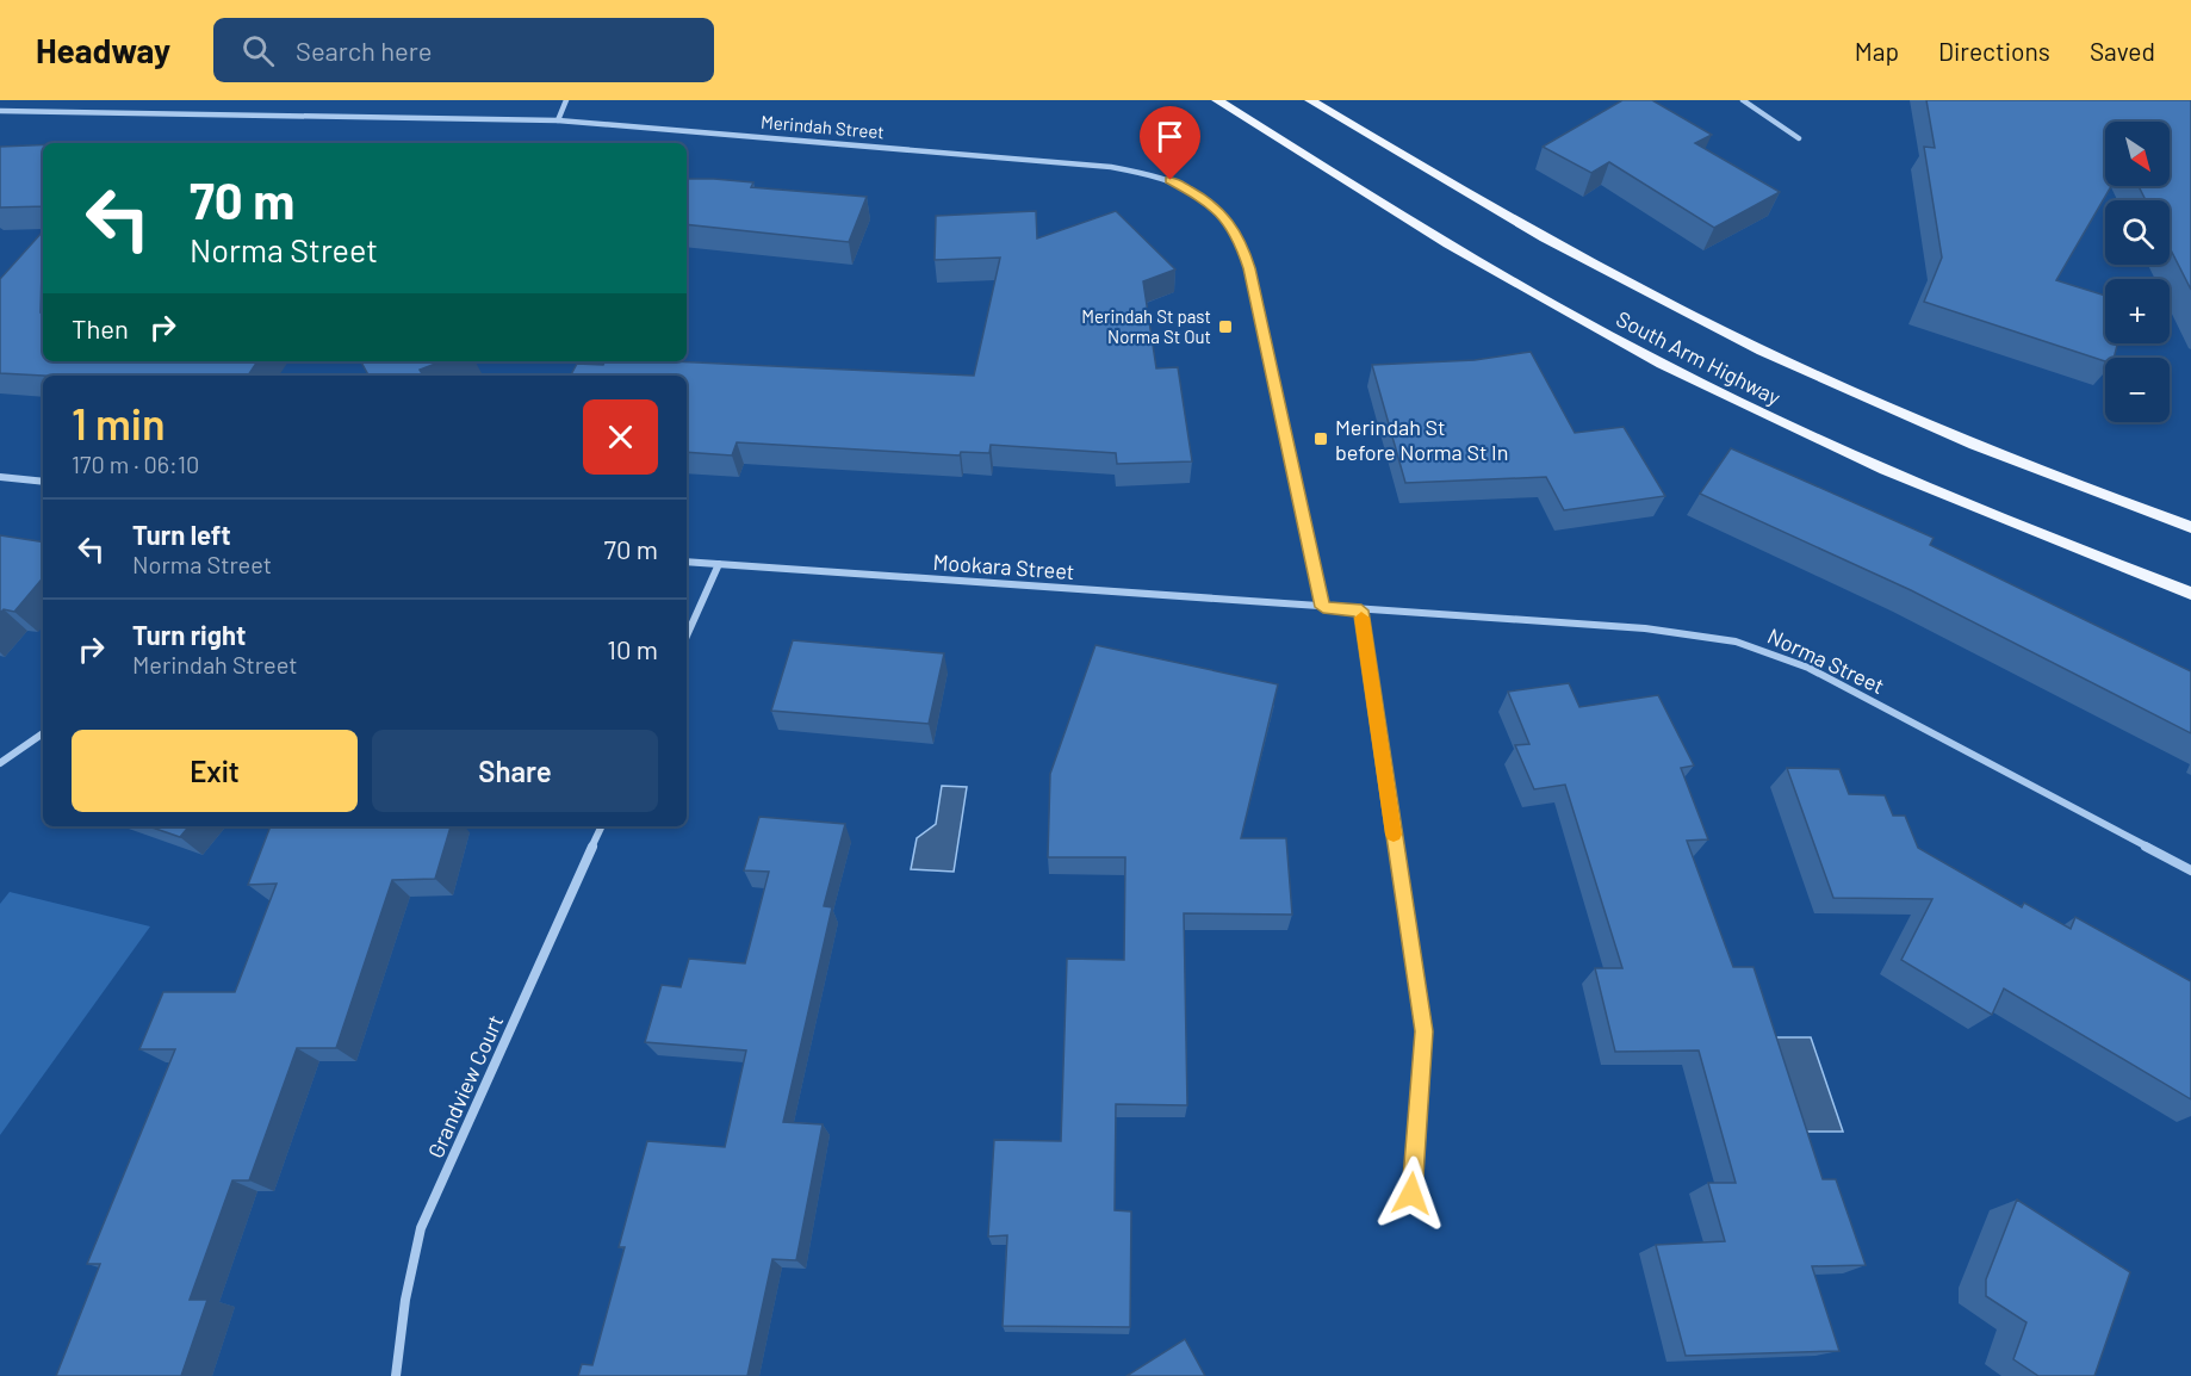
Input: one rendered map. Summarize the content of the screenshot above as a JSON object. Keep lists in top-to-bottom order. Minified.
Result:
{"streets":{"main road":["South Arm Highway"],"street":["Merindah Street","Mookara Street","Norma Street","Grandview Court"]},"crossings":[["Merindah Street","Mookara Street"],["Merindah Street","Norma Street"],["Mookara Street","Norma Street"]],"places":{"transit":["Merindah St past Norma St Out","Merindah St before Norma St In"]},"north":"bottom right","page":{"header":"Headway","search":"Search here","nav":["Map","Directions","Saved"],"map_buttons":["+","−"],"turn":["70 m","Norma Street"],"then":"Then","heading":["1 min","170 m · 06:10"],"list":[{"name":"Turn left","note":"Norma Street","value":"70 m"},{"name":"Turn right","note":"Merindah Street","value":"10 m"}],"buttons":["Exit","Share"]}}
